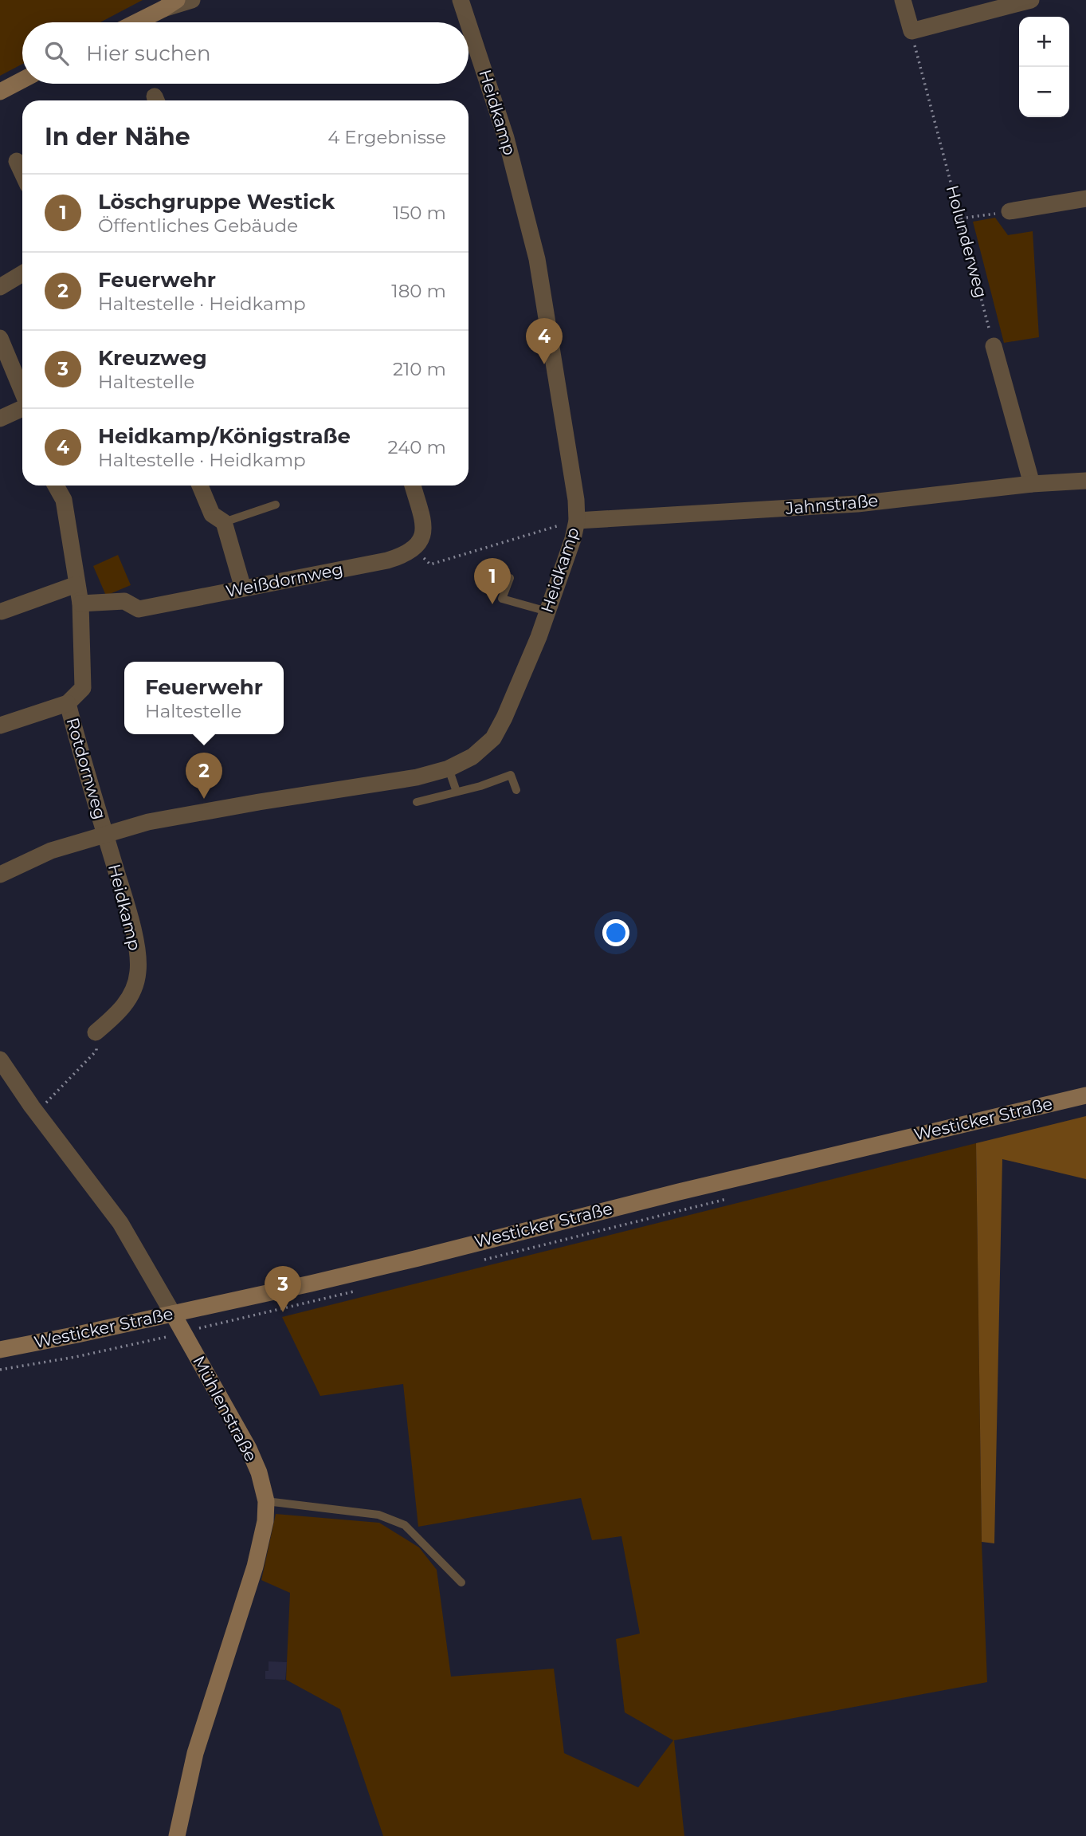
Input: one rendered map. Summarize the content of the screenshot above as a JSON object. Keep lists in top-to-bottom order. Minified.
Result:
{"streets":{"street":["Heidkamp","Jahnstraße","Weißdornweg","Rotdornweg","Westicker Straße","Mühlenstraße"],"path":["Holunderweg"]},"crossings":[["Heidkamp","Jahnstraße"],["Heidkamp","Rotdornweg"],["Weißdornweg","Rotdornweg"],["Westicker Straße","Mühlenstraße"]],"page":{"map_buttons":["+","−"],"search":"Hier suchen","heading":["In der Nähe","4 Ergebnisse"],"list":[{"mark":"1","name":"Löschgruppe Westick","note":"Öffentliches Gebäude","value":"150 m"},{"mark":"2","name":"Feuerwehr","note":"Haltestelle · Heidkamp","value":"180 m"},{"mark":"3","name":"Kreuzweg","note":"Haltestelle","value":"210 m"},{"mark":"4","name":"Heidkamp/Königstraße","note":"Haltestelle · Heidkamp","value":"240 m"}],"pins":["4","1","2","3"],"popup":["Feuerwehr","Haltestelle"]}}
